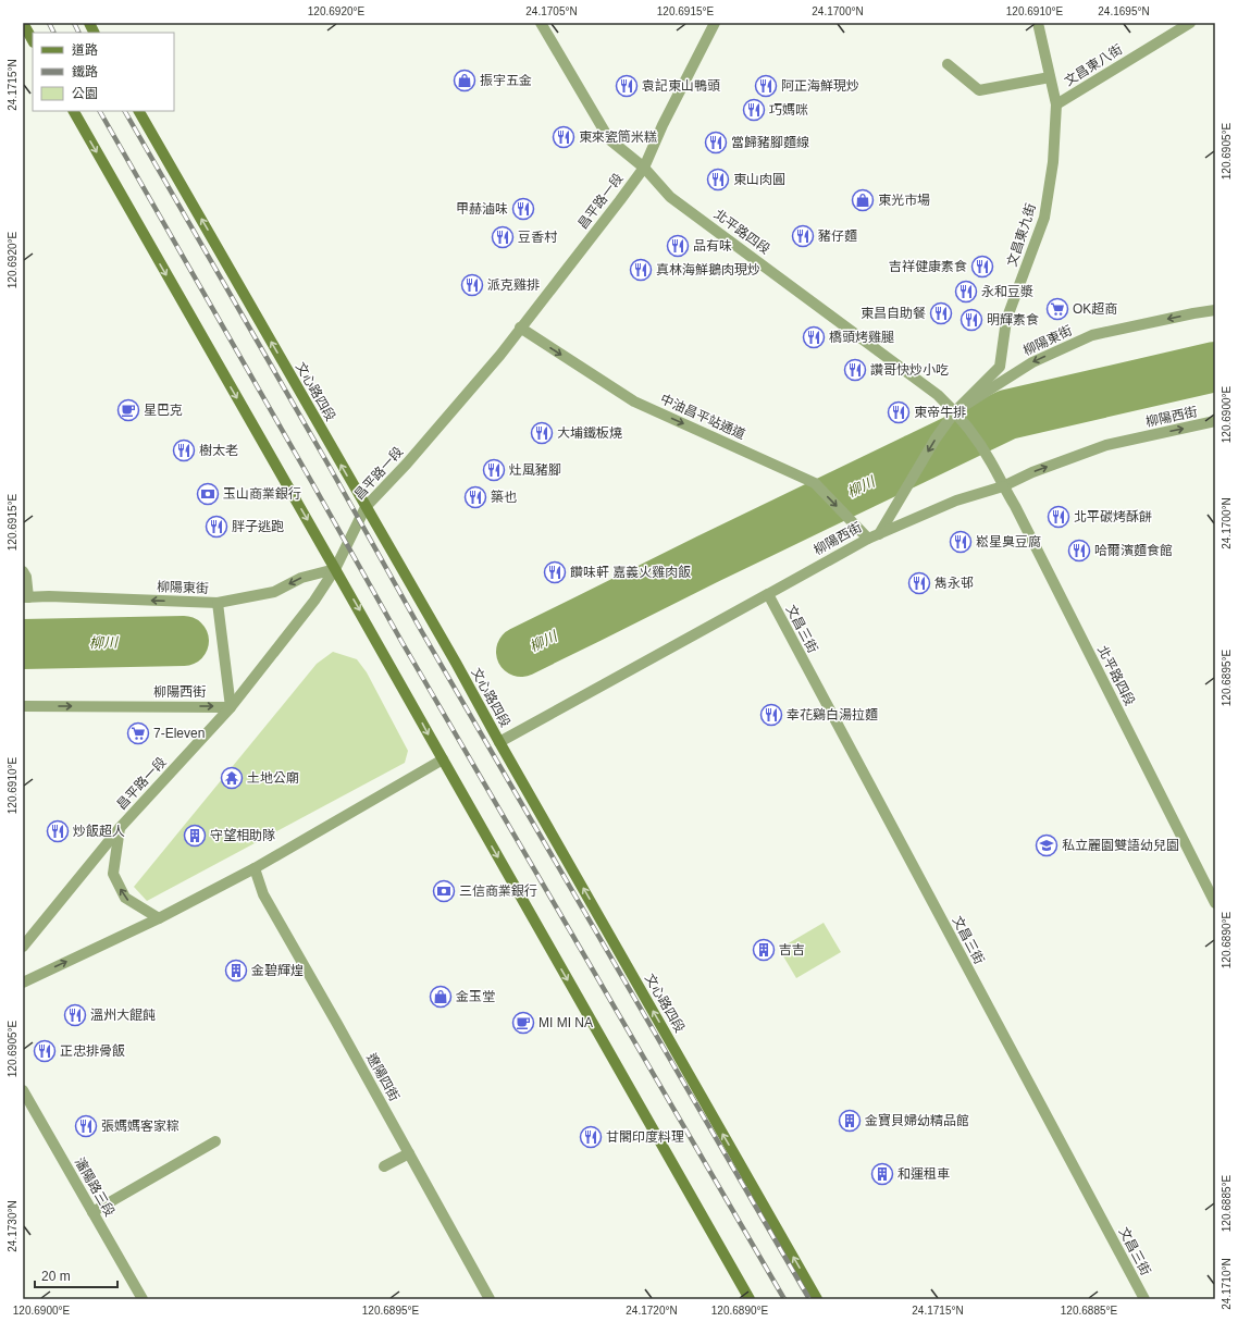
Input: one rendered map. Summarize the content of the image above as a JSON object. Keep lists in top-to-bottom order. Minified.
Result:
{"streets":{"main road":["文心路四段"],"street":["文昌東八街","昌平路一段","北平路四段","文昌東九街","柳陽東街","中油昌平站通道","柳陽西街","文昌三街","遼陽四街","瀋陽路三段"]},"crossings":[["文昌東八街","文昌東九街"],["昌平路一段","北平路四段"],["昌平路一段","柳陽東街"],["昌平路一段","文心路四段"],["昌平路一段","中油昌平站通道"],["昌平路一段","柳陽西街"],["北平路四段","文昌東九街"],["北平路四段","柳陽東街"],["北平路四段","柳陽西街"],["文昌東九街","柳陽東街"],["文心路四段","柳陽西街"],["中油昌平站通道","柳陽西街"],["柳陽西街","文昌三街"]],"one_way":["柳陽東街","中油昌平站通道","柳陽西街"],"water":["柳川"],"places":{"shop":["振宇五金","東光市場","金玉堂"],"restaurant":["袁記東山鴨頭","阿正海鮮現炒","巧媽咪","東來瓷筒米糕","當歸豬腳麵線","東山肉圓","甲赫滷味","豬仔麵","豆香村","品有味","吉祥健康素食","真林海鮮鵝肉現炒","派克雞排","永和豆漿","東昌自助餐","明輝素食","橋頭烤雞腿","讚哥快炒小吃","東帝牛排","大埔鐵板燒","樹太老","灶風豬腳","築也","北平碳烤酥餅","胖子逃跑","崧星臭豆腐","哈爾濱麵食館","饡味軒 嘉義火雞肉飯","雋永邨","幸花鷄白湯拉麵","炒飯超人","溫州大餛飩","正忠排骨飯","張媽媽客家粽","甘閣印度料理"],"supermarket":["OK超商","7-Eleven"],"cafe":["星巴克","MI MI NA"],"bank":["玉山商業銀行","三信商業銀行"],"temple":["土地公廟"],"building":["守望相助隊","吉吉","金碧輝煌","金寶貝婦幼精品館","和運租車"],"school or university":["私立麗園雙語幼兒園"]},"legend":["道路","鐵路","公園"],"scale_bar":"20 m","coordinates":["120.6920°E","24.1705°N","120.6915°E","24.1700°N","120.6910°E","24.1695°N","24.1715°N","120.6905°E","120.6900°E","120.6895°E","120.6890°E","120.6885°E","24.1730°N","24.1710°N","24.1720°N"]}
